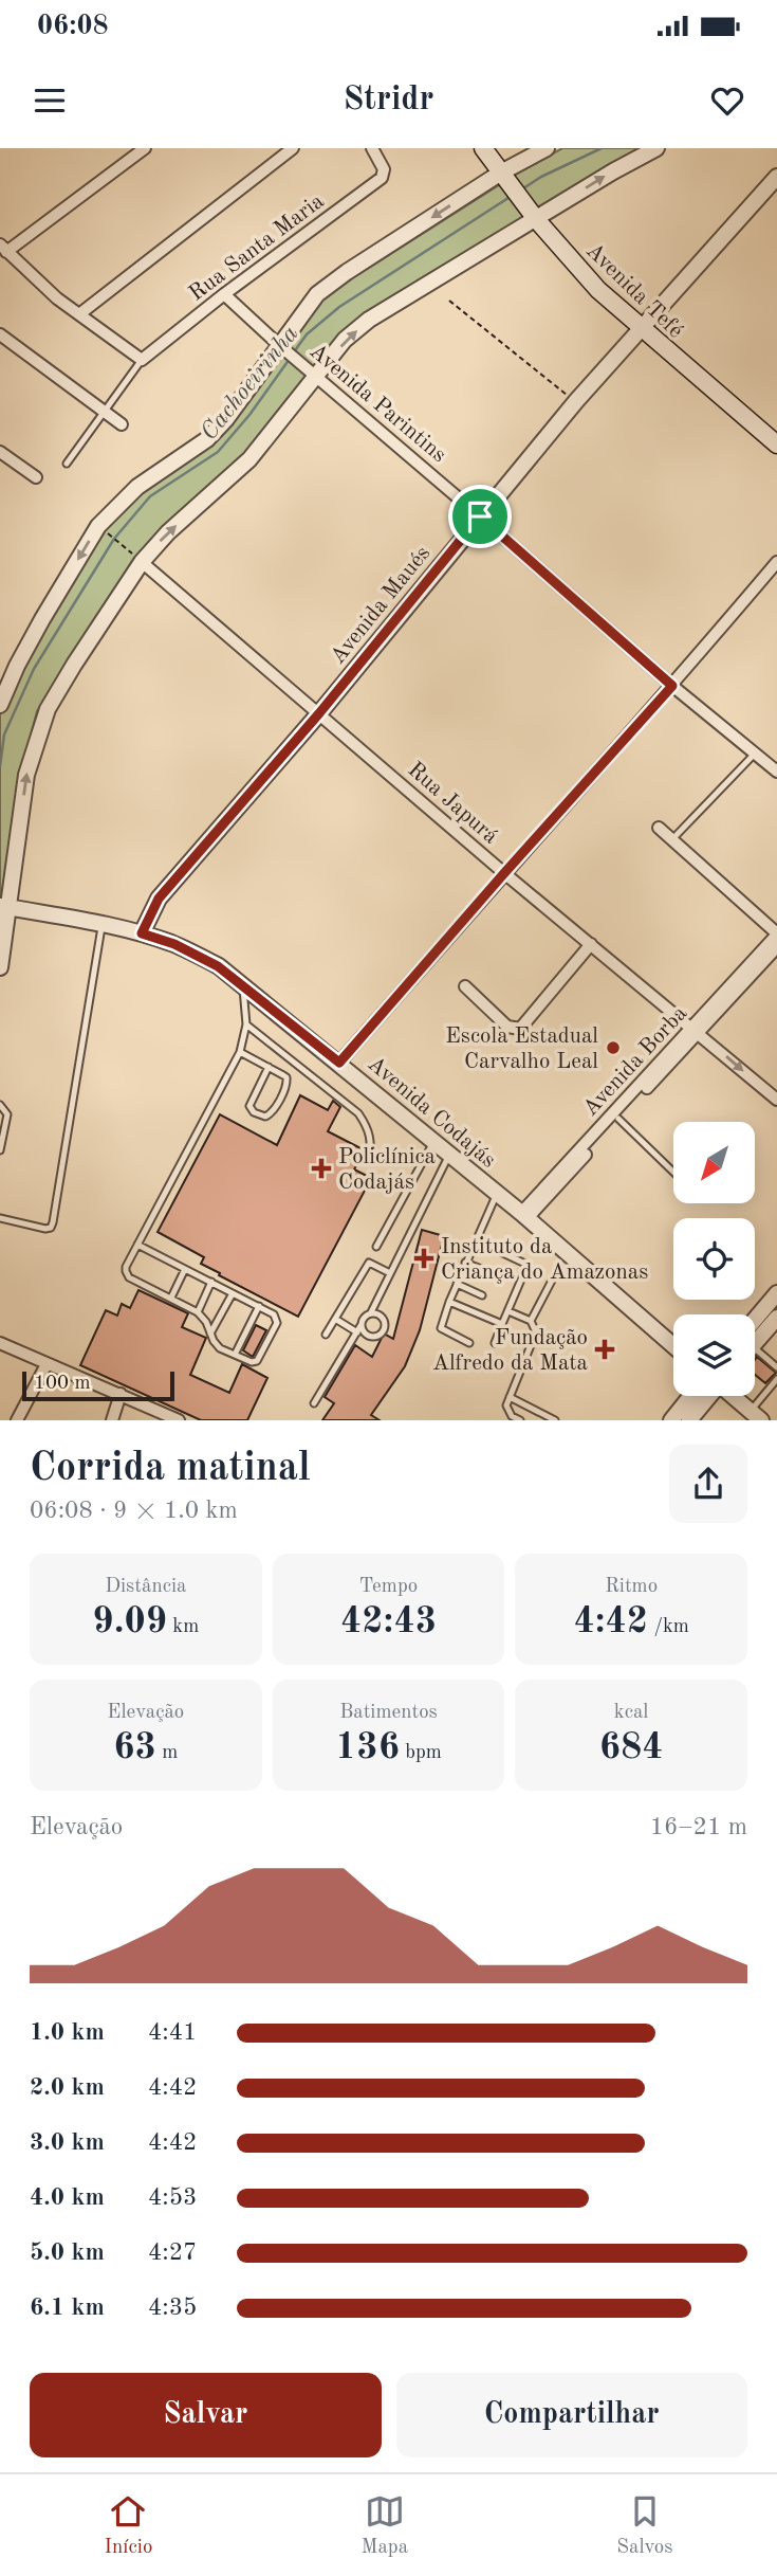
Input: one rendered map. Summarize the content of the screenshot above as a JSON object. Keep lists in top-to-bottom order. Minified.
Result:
{"streets":{"main road":["Avenida Tefé"],"street":["Rua Santa Maria","Avenida Parintins","Avenida Maués","Rua Japurá","Avenida Borba","Avenida Codajás"]},"crossings":[["Rua Santa Maria","Avenida Parintins"],["Avenida Tefé","Avenida Maués"],["Avenida Parintins","Avenida Maués"],["Avenida Maués","Rua Japurá"],["Avenida Maués","Avenida Codajás"],["Rua Japurá","Avenida Borba"],["Avenida Borba","Avenida Codajás"]],"water":["Cachoeirinha"],"places":{"other":["Escola Estadual Carvalho Leal"],"health":["Policlínica Codajás","Instituto da Criança do Amazonas","Fundação Alfredo da Mata"]},"scale_bar":"100 m","north":"bottom left","page":{"status":"06:08","header":"Stridr","scale":"100 m","heading":["Corrida matinal","06:08 · 9 × 1.0 km"],"stats":[["Distância","9.09 km"],["Tempo","42:43"],["Ritmo","4:42 /km"],["Elevação","63 m"],["Batimentos","136 bpm"],["kcal","684"]],"chart":["Elevação","16–21 m"],"list":[{"name":"1.0 km","note":"4:41"},{"name":"2.0 km","note":"4:42"},{"name":"3.0 km","note":"4:42"},{"name":"4.0 km","note":"4:53"},{"name":"5.0 km","note":"4:27"},{"name":"6.1 km","note":"4:35"}],"buttons":["Salvar","Compartilhar"],"tabs":["Início","Mapa","Salvos"]}}
